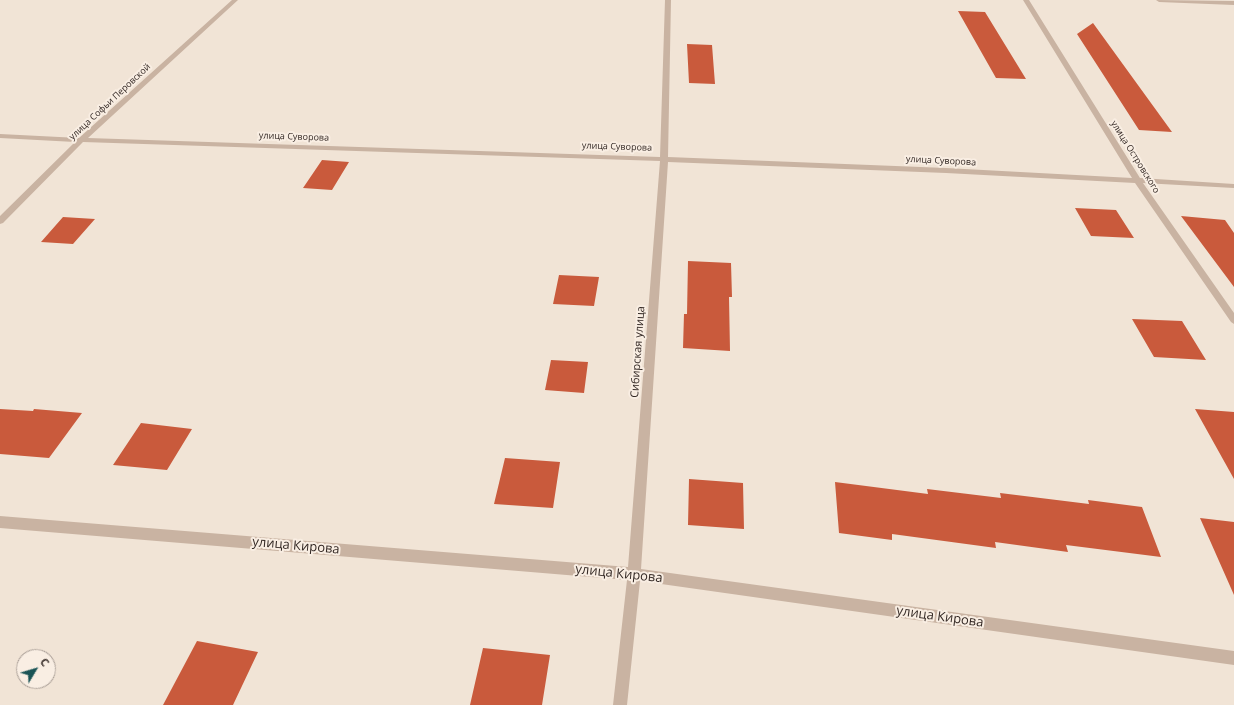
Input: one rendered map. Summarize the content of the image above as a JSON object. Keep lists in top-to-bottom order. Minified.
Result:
{"streets":{"street":["улица Софьи Перовской","улица Суворова","улица Островского","Сибирская улица","улица Кирова"]},"crossings":[["улица Софьи Перовской","улица Суворова"],["улица Суворова","улица Островского"],["улица Суворова","Сибирская улица"],["Сибирская улица","улица Кирова"]],"north":"top right"}
